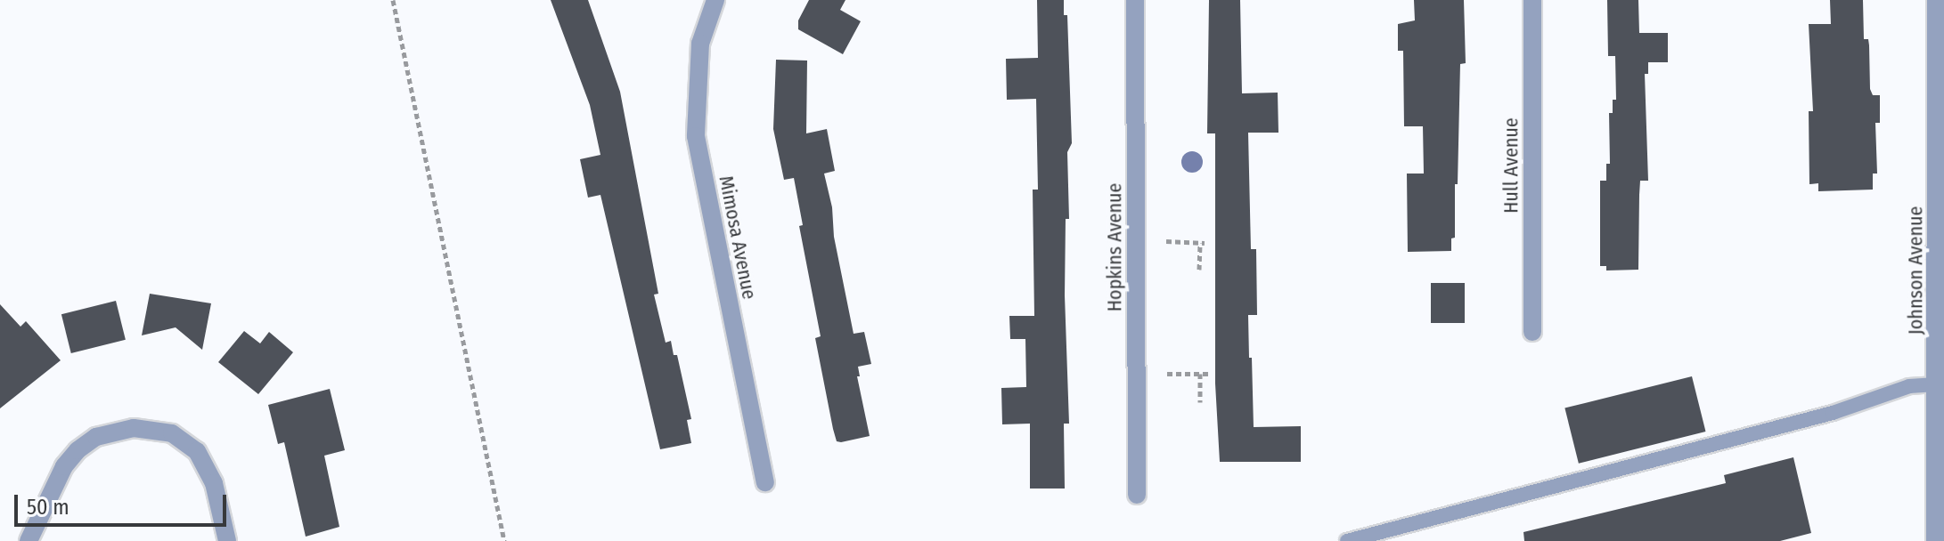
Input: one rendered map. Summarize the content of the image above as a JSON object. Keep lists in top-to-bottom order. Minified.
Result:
{"streets":{"street":["Hull Avenue","Mimosa Avenue","Hopkins Avenue","Johnson Avenue"]},"scale_bar":"50 m"}
